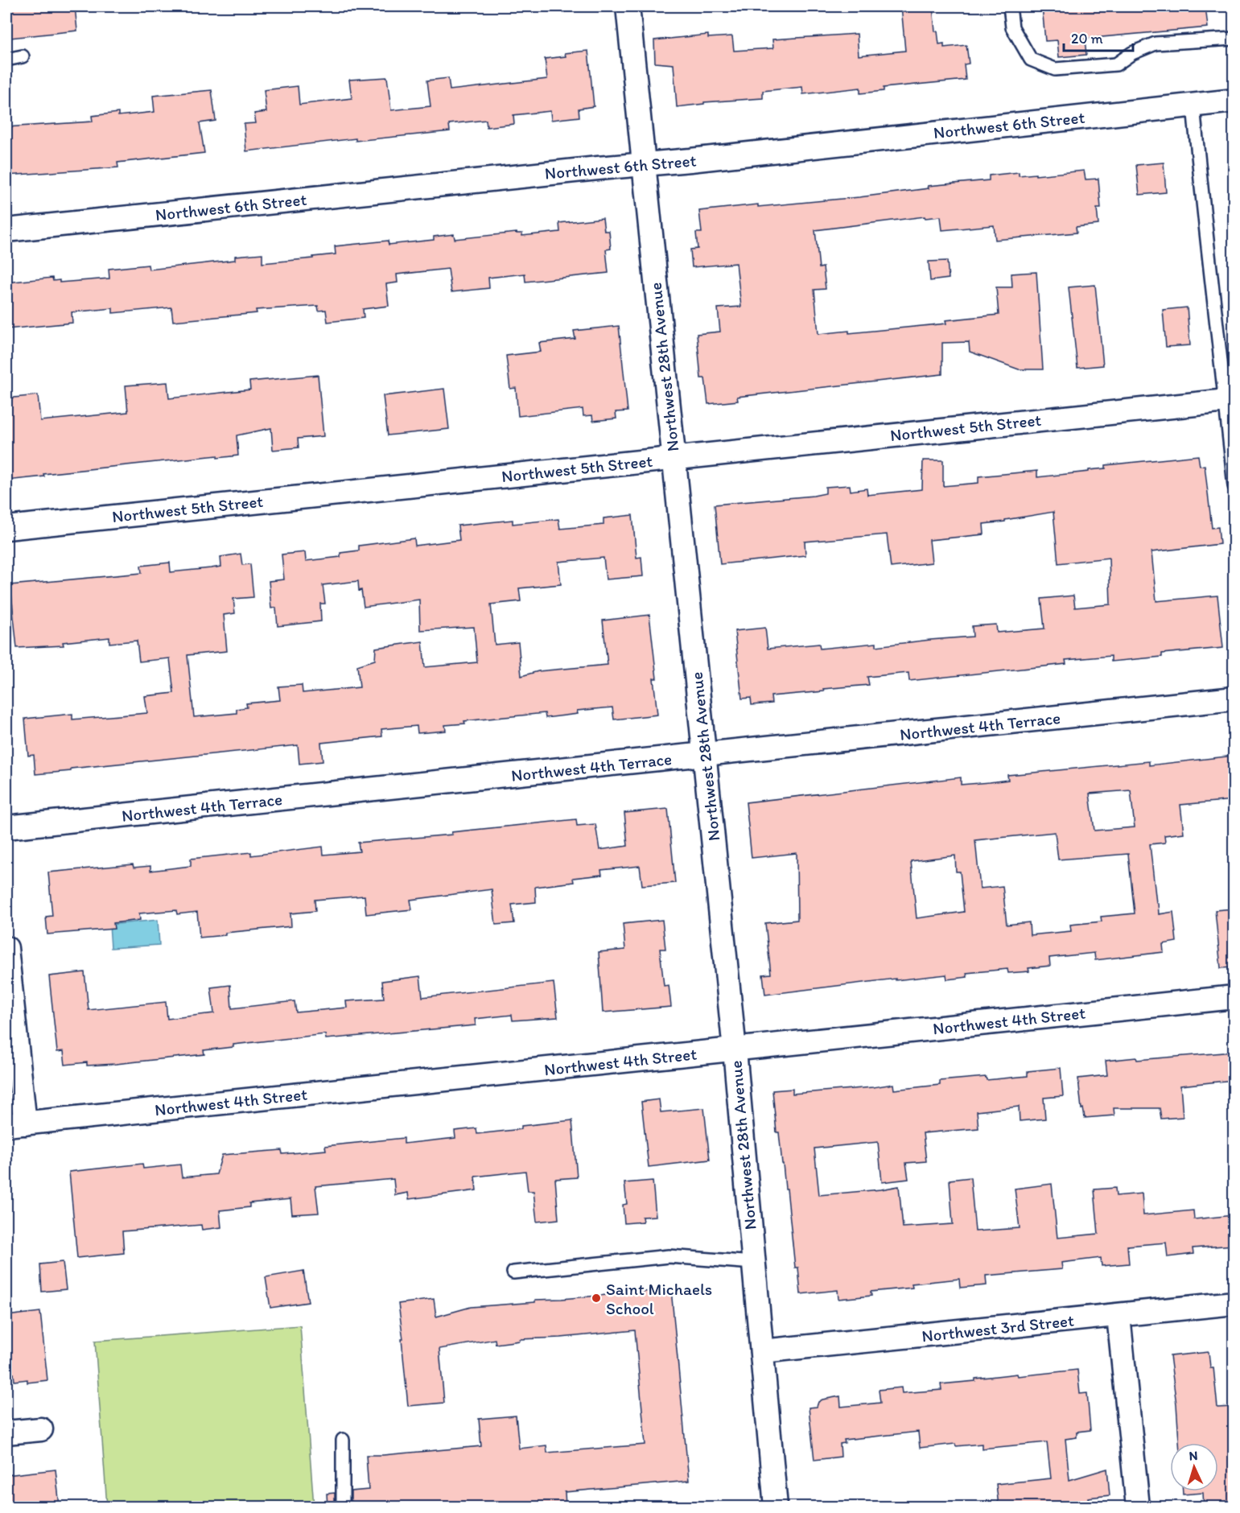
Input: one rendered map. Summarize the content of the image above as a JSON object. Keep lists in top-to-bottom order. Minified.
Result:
{"streets":{"street":["Northwest 6th Street","Northwest 28th Avenue","Northwest 5th Street","Northwest 4th Terrace","Northwest 4th Street","Northwest 3rd Street"]},"crossings":[["Northwest 6th Street","Northwest 28th Avenue"],["Northwest 28th Avenue","Northwest 5th Street"],["Northwest 28th Avenue","Northwest 4th Terrace"],["Northwest 28th Avenue","Northwest 4th Street"],["Northwest 28th Avenue","Northwest 3rd Street"]],"places":["Saint Michaels School"],"scale_bar":"20 m","north":"top"}
